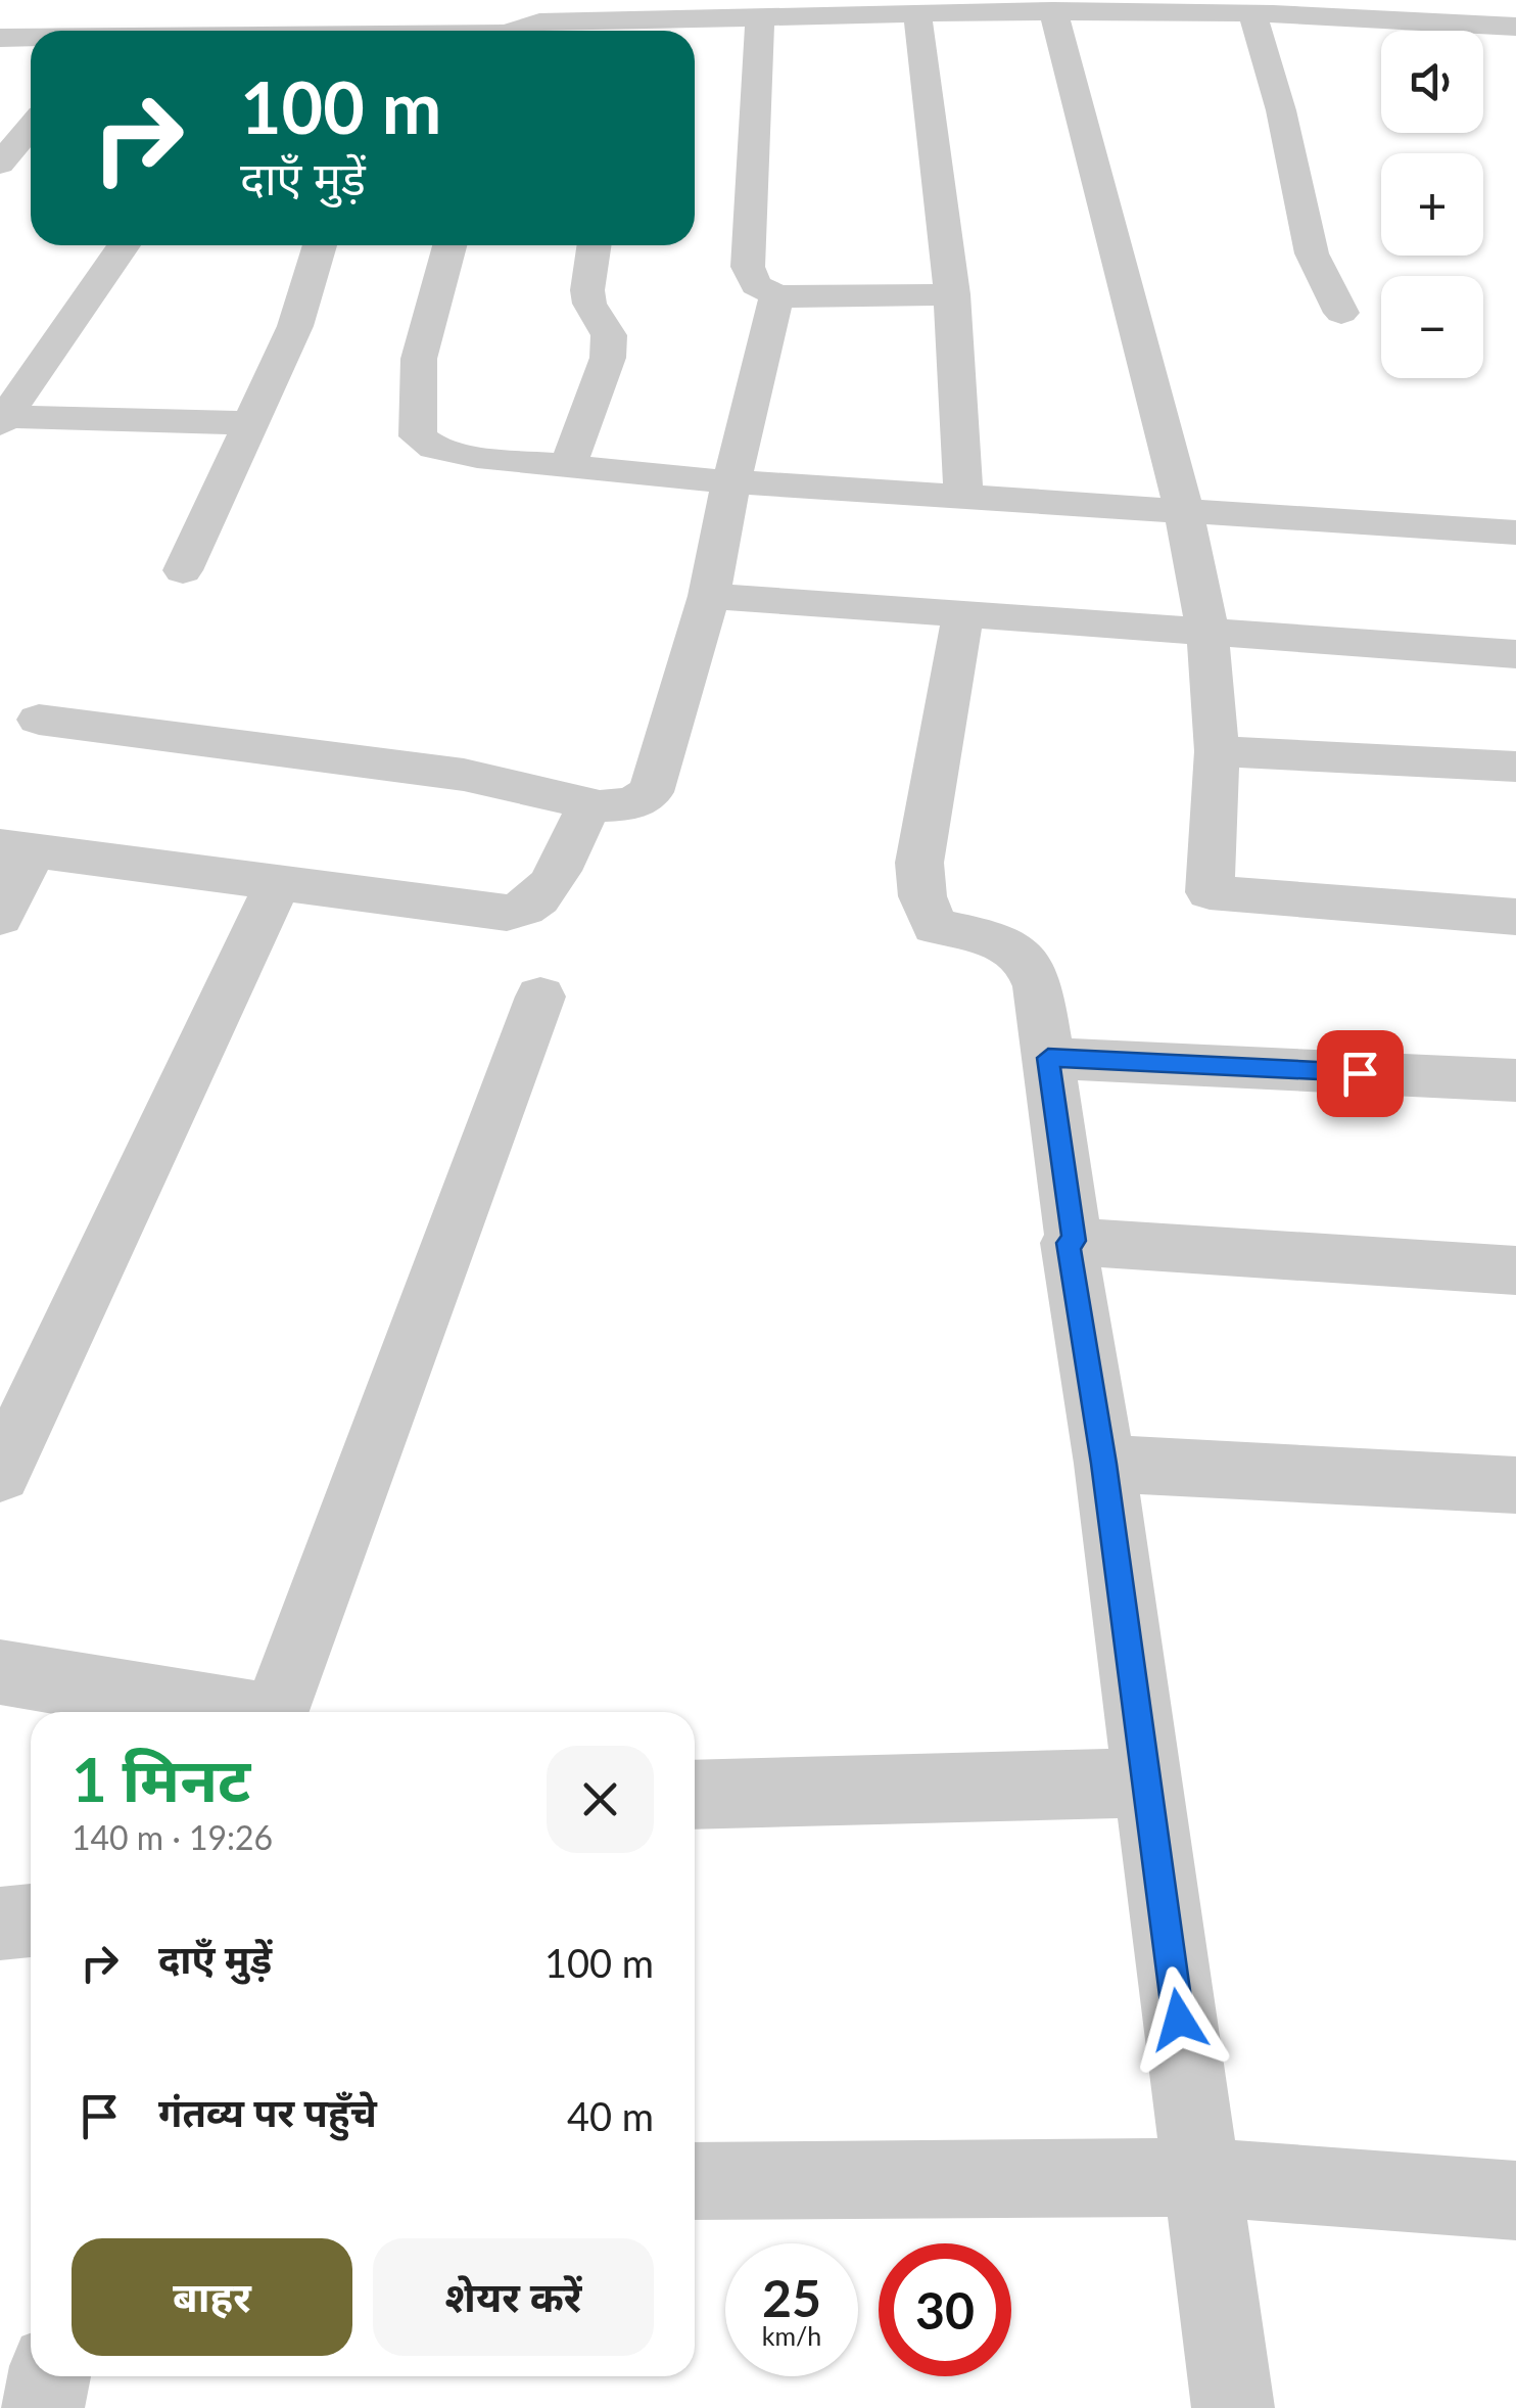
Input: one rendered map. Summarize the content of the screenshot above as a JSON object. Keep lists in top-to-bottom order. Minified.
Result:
{"page":{"map_buttons":["+","−"],"turn":["100 m","दाएँ मुड़ें"],"heading":["1 मिनट","140 m · 19:26"],"list":[{"name":"दाएँ मुड़ें","value":"100 m"},{"name":"गंतव्य पर पहुँचे","value":"40 m"}],"buttons":["बाहर","शेयर करें"],"speed":"25 km/h","limit":"30"}}
